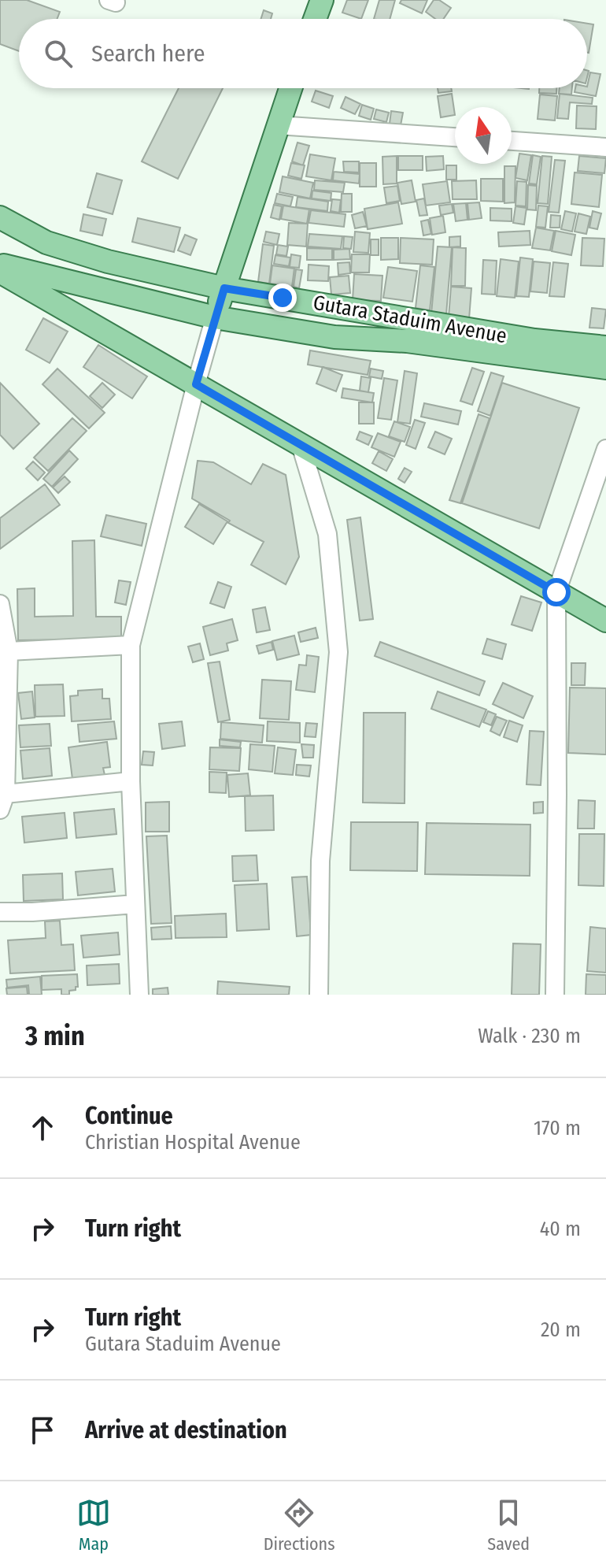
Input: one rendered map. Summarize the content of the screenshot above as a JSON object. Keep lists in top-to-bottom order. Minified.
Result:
{"streets":{"main road":["Gutara Staduim Avenue"]},"north":"top","page":{"search":"Search here","heading":["3 min","Walk · 230 m"],"list":[["Continue","Christian Hospital Avenue","170 m"],["Turn right","40 m"],["Turn right","Gutara Staduim Avenue","20 m"],"Arrive at destination"],"nav":["Map","Directions","Saved"]}}
